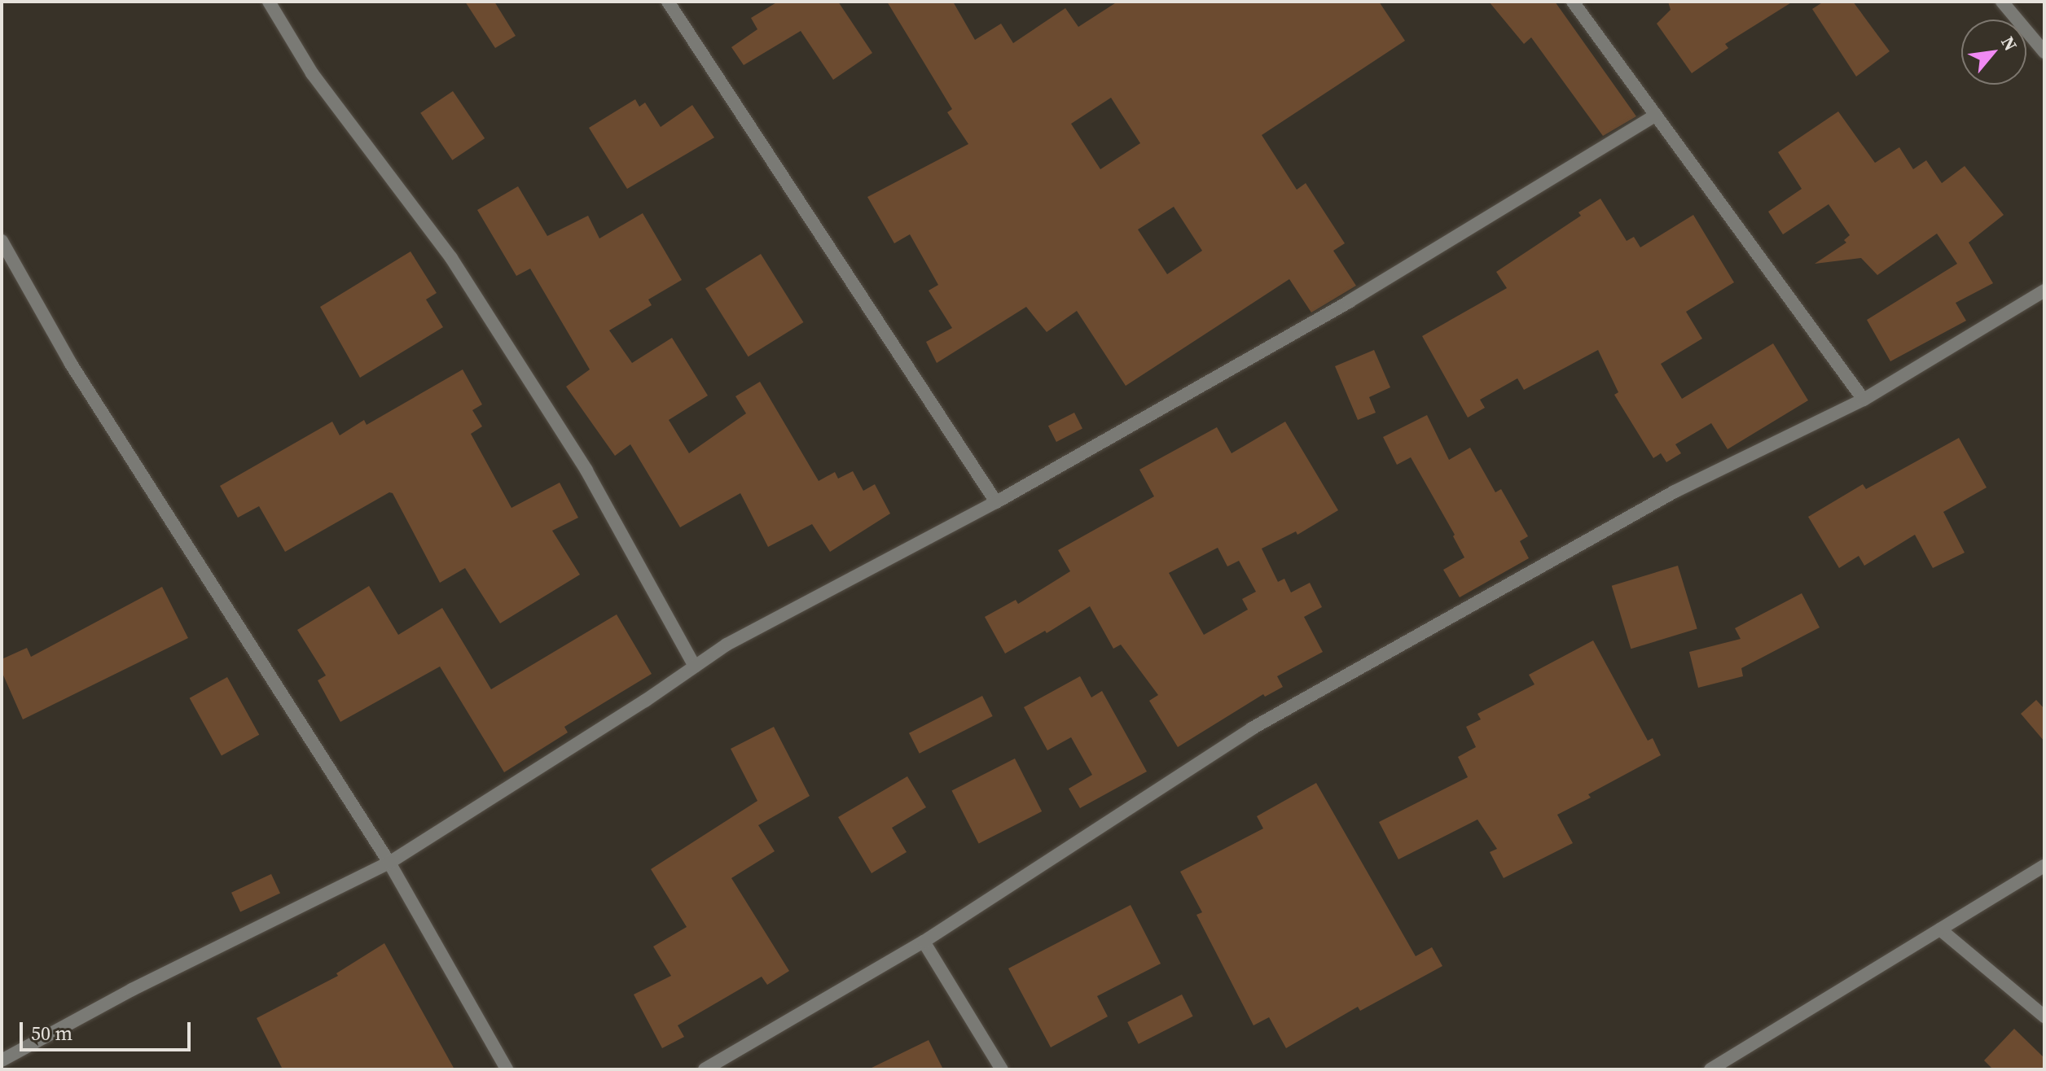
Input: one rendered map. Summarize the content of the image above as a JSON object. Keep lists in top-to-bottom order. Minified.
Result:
{"scale_bar":"50 m","north":"top right"}
